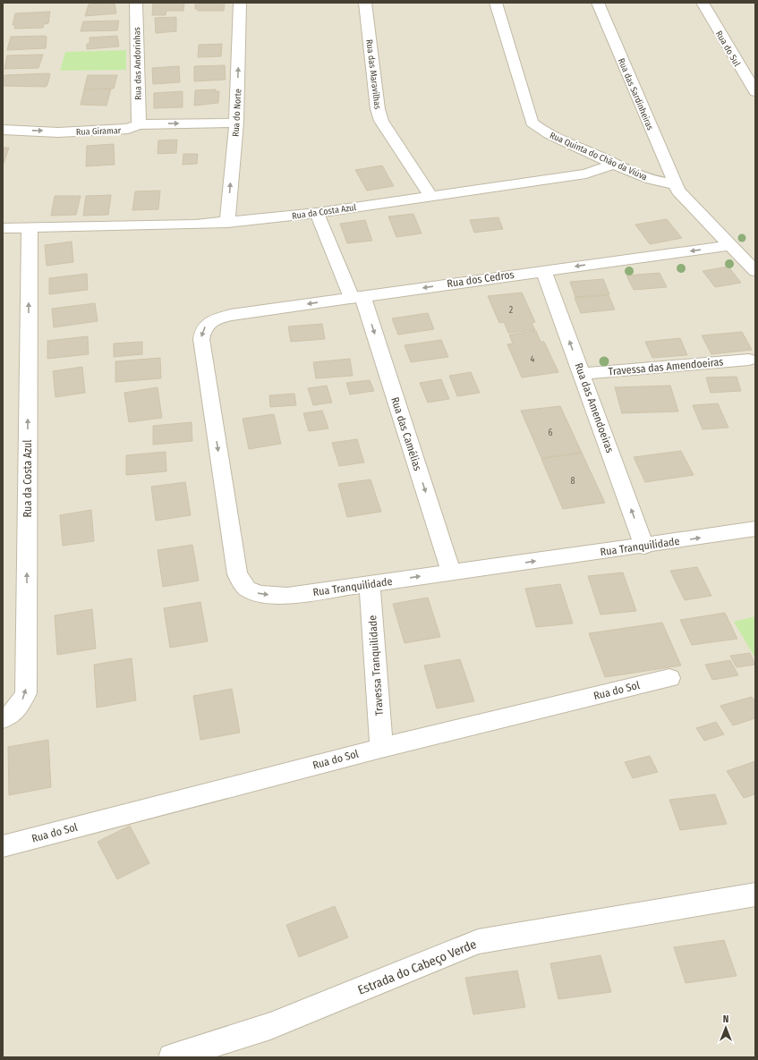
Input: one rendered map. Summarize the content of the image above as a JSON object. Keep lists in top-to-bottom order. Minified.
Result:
{"streets":{"street":["Rua do Sul","Rua das Andorinhas","Rua das Maravilhas","Rua das Sardinheiras","Rua do Norte","Rua Giramar","Rua Quinta do Chão da Viúva","Rua da Costa Azul","Rua dos Cedros","Travessa das Amendoeiras","Rua das Amendoeiras","Rua das Camélias","Rua Tranquilidade","Travessa Tranquilidade","Rua do Sol","Estrada do Cabeço Verde"]},"crossings":[["Rua das Andorinhas","Rua Giramar"],["Rua das Maravilhas","Rua da Costa Azul"],["Rua das Sardinheiras","Rua Quinta do Chão da Viúva"],["Rua do Norte","Rua Giramar"],["Rua do Norte","Rua da Costa Azul"],["Rua Quinta do Chão da Viúva","Rua da Costa Azul"],["Rua da Costa Azul","Rua das Camélias"],["Rua dos Cedros","Rua das Amendoeiras"],["Rua dos Cedros","Rua das Camélias"],["Rua dos Cedros","Rua Tranquilidade"],["Travessa das Amendoeiras","Rua das Amendoeiras"],["Rua das Amendoeiras","Rua Tranquilidade"],["Rua das Camélias","Rua Tranquilidade"],["Rua Tranquilidade","Travessa Tranquilidade"],["Travessa Tranquilidade","Rua do Sol"]],"one_way":["Rua do Norte","Rua Giramar","Rua da Costa Azul","Rua dos Cedros","Rua das Amendoeiras","Rua das Camélias"],"house_numbers":["2","4","6","8"],"north":"top"}
